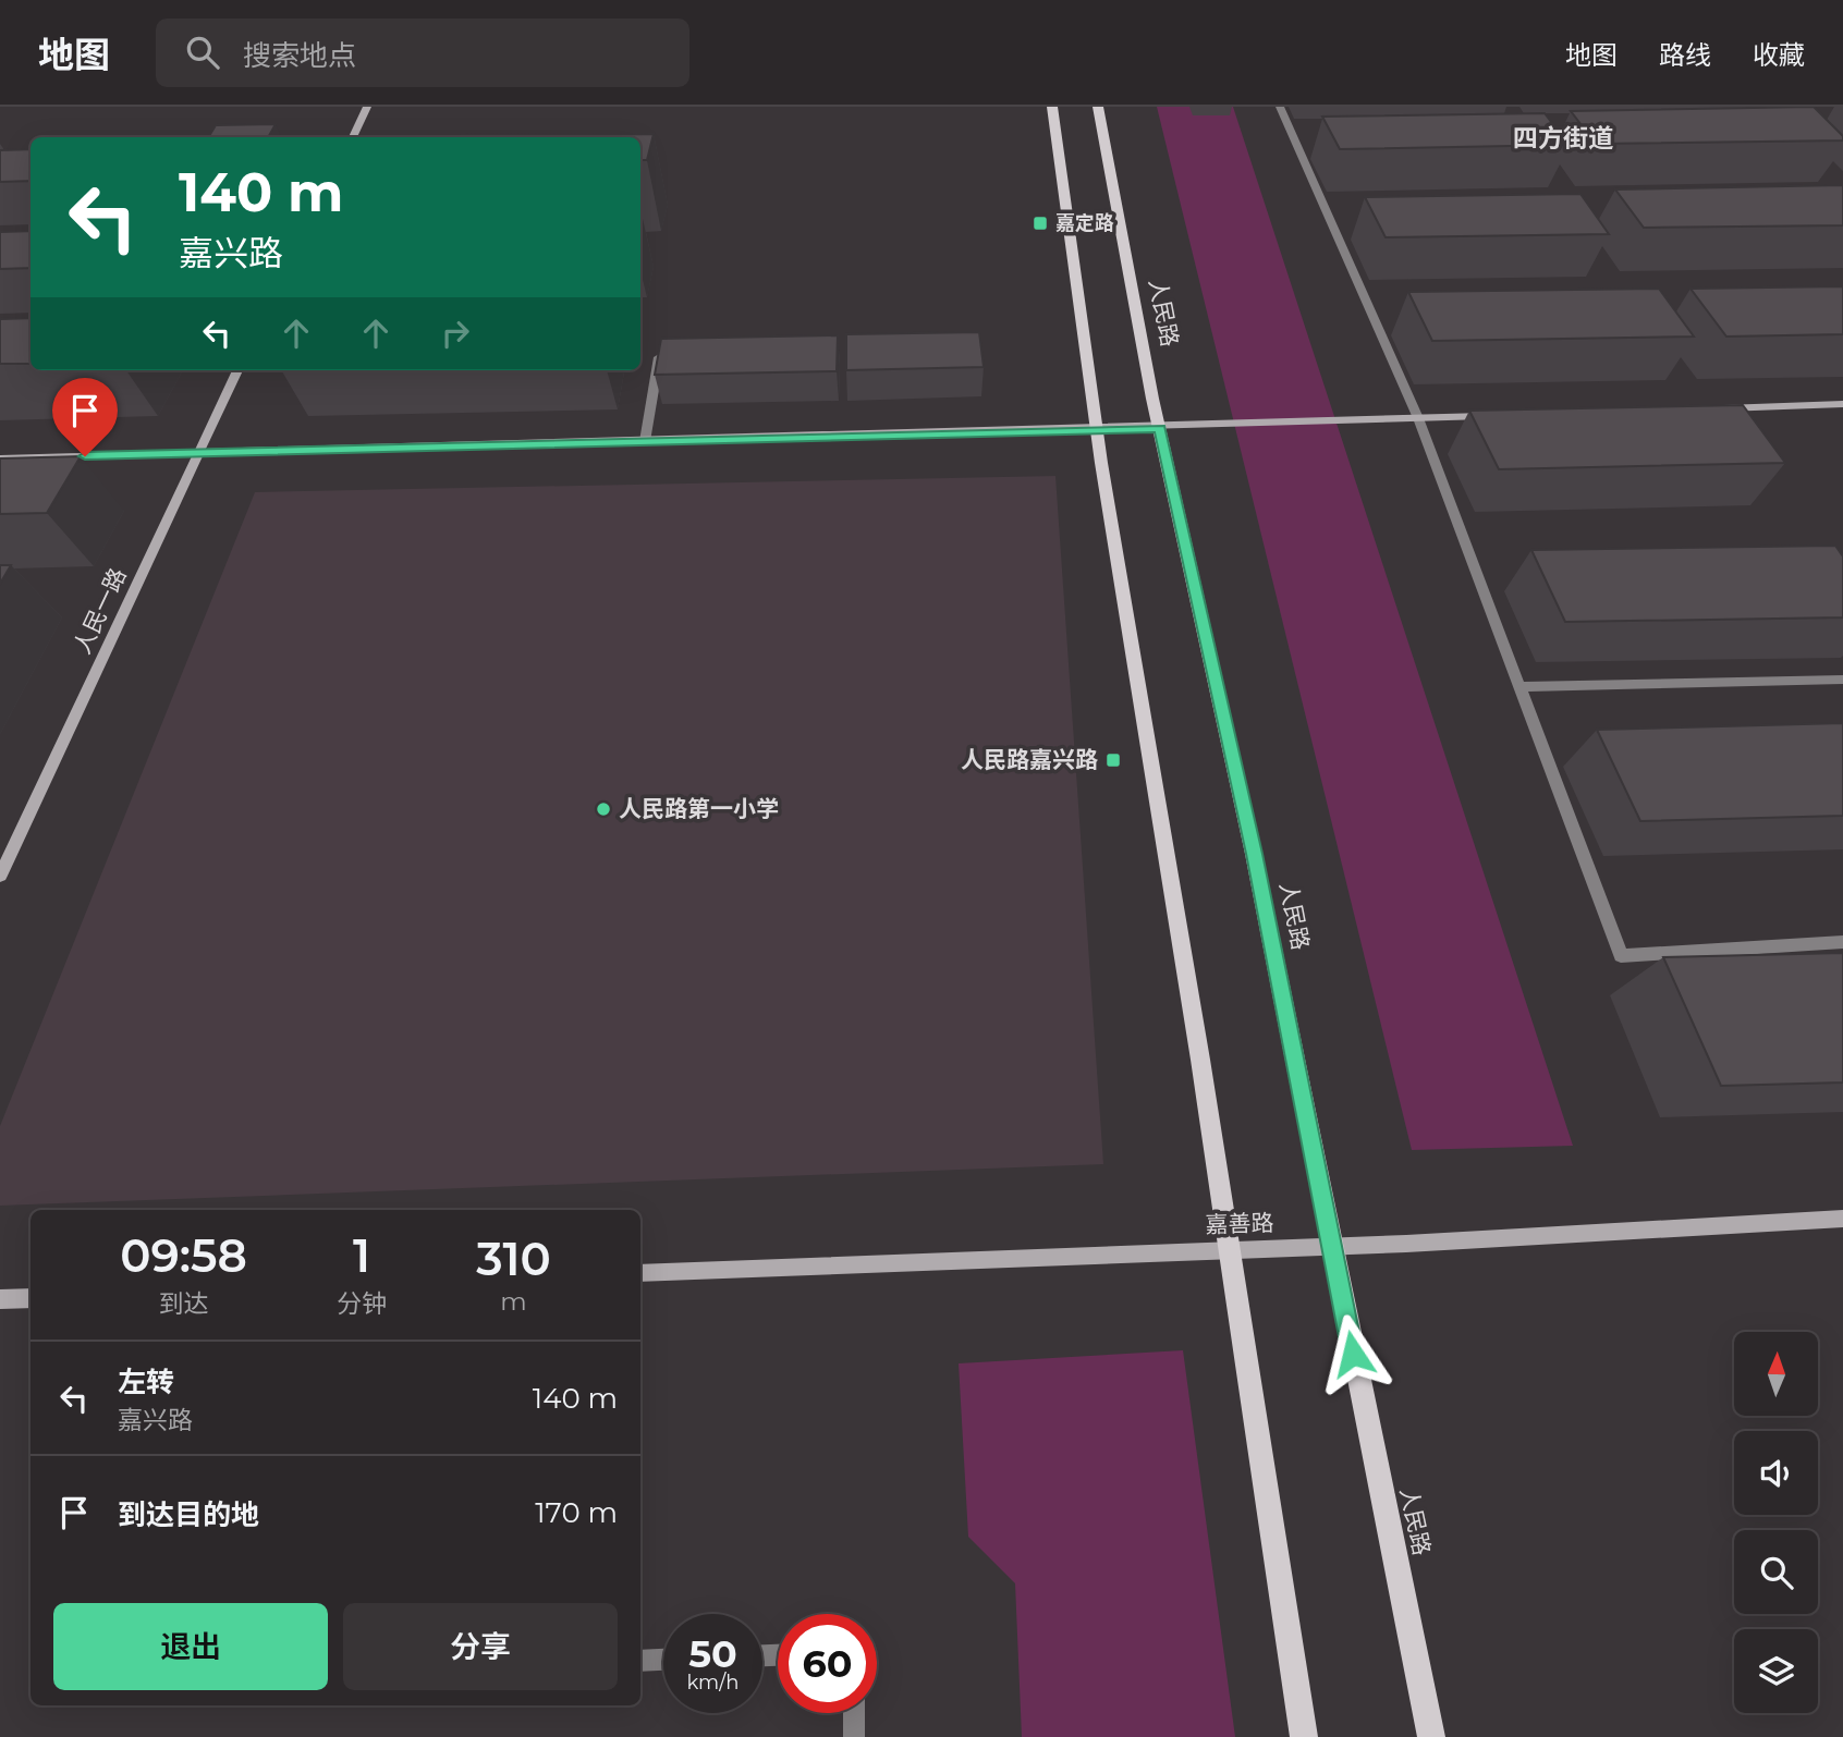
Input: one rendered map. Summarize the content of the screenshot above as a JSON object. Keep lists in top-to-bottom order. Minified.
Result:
{"streets":{"main road":["人民路"],"street":["人民一路","嘉善路"]},"crossings":[["人民路","嘉善路"]],"districts":["四方街道"],"places":{"transit":["嘉定路","人民路嘉兴路"],"other":["人民路第一小学"]},"north":"top","page":{"header":"地图","search":"搜索地点","nav":["地图","路线","收藏"],"turn":["140 m","嘉兴路"],"eta":["09:58","到达","1","分钟","310","m"],"list":[{"name":"左转","note":"嘉兴路","value":"140 m"},{"name":"到达目的地","value":"170 m"}],"buttons":["退出","分享"],"speed":"50 km/h","limit":"60"}}
